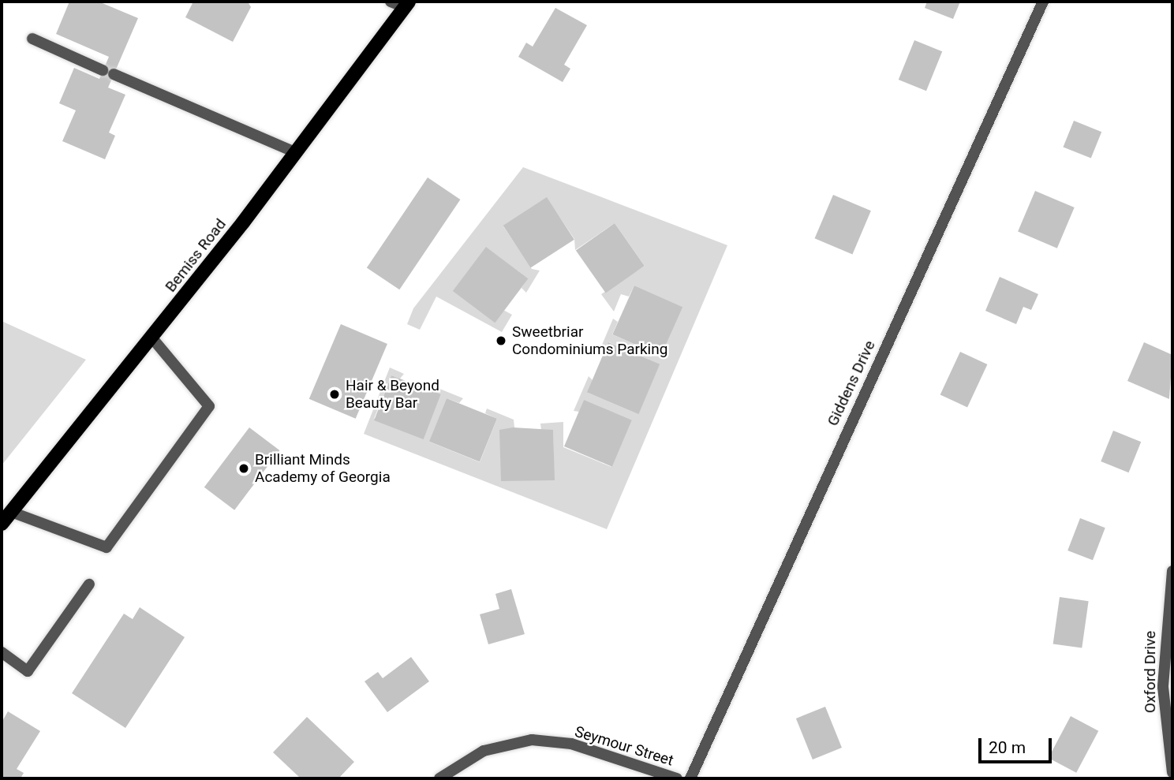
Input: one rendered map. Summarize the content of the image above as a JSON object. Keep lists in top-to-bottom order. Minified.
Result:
{"streets":{"main road":["Bemiss Road"],"street":["Giddens Drive","Oxford Drive","Seymour Street"]},"places":["Sweetbriar Condominiums Parking","Hair & Beyond Beauty Bar","Brilliant Minds Academy of Georgia"],"scale_bar":"20 m"}
